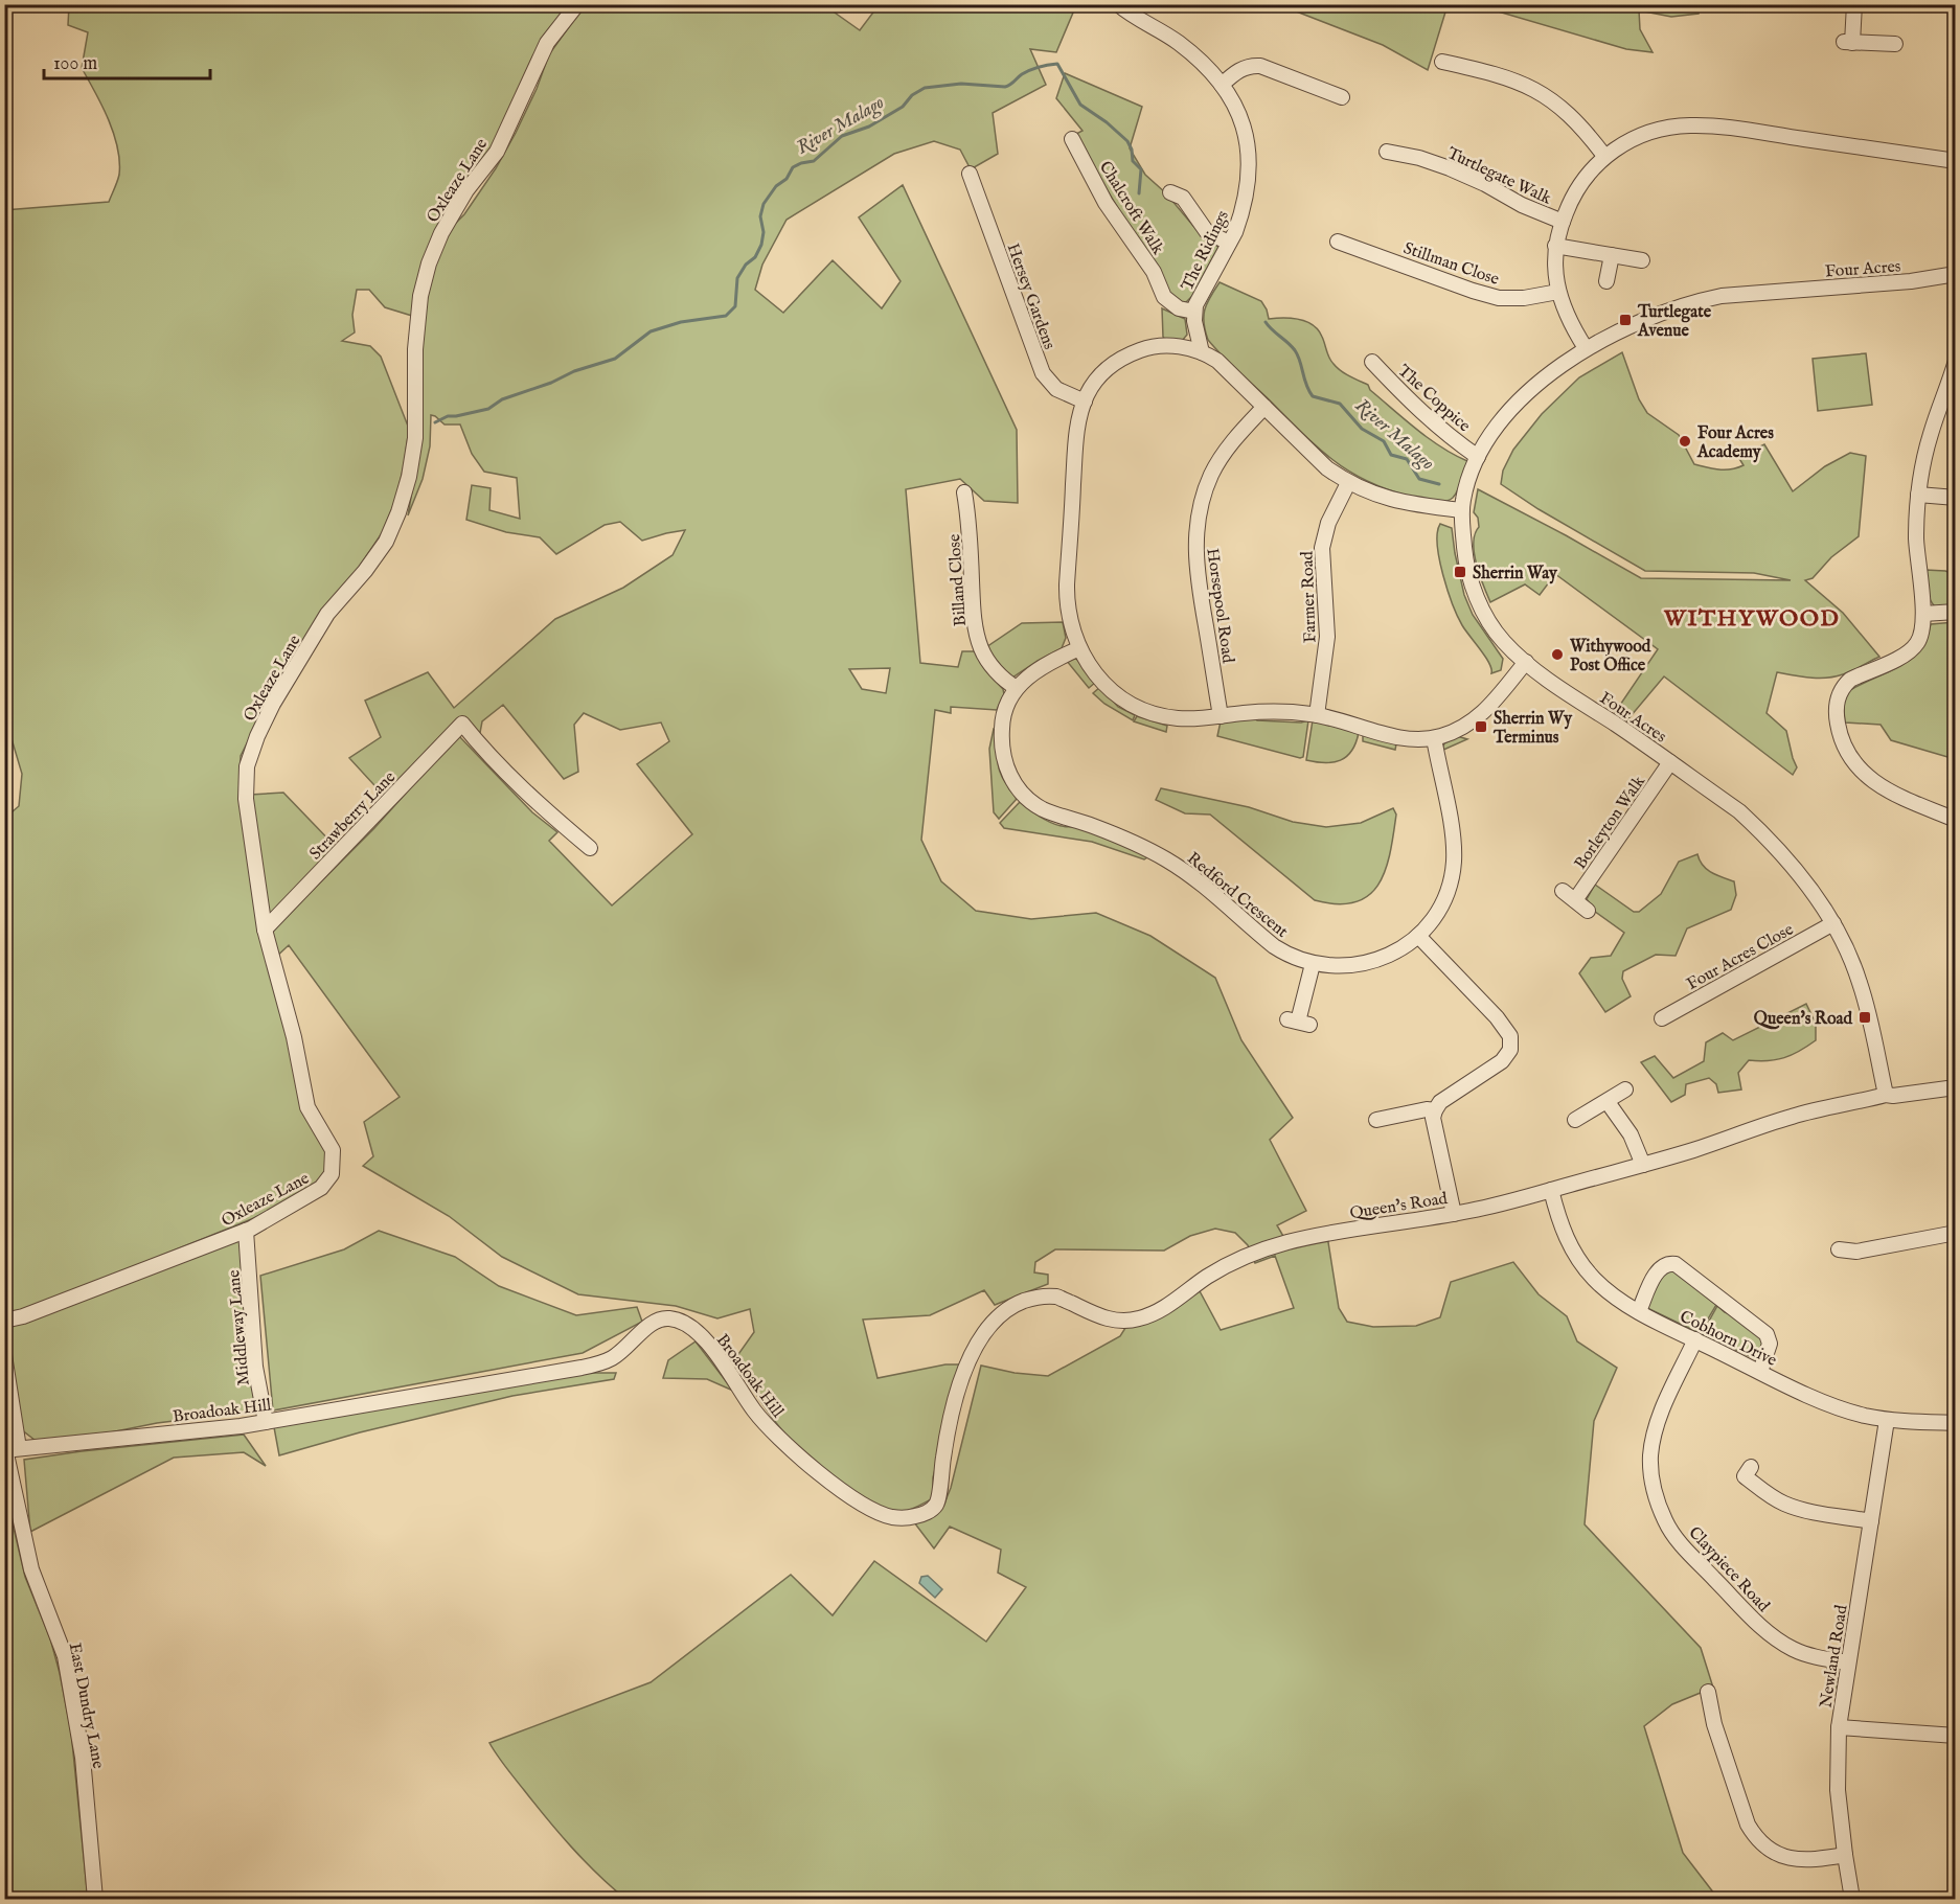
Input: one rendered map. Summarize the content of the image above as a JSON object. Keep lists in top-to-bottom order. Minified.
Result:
{"streets":{"street":["Turtlegate Walk","Oxleaze Lane","Chalcroft Walk","The Ridings","Stillman Close","Four Acres","Hersey Gardens","The Coppice","Billand Close","Farmer Road","Horsepool Road","Strawberry Lane","Borleyton Walk","Redford Crescent","Four Acres Close","Queen's Road","Middleway Lane","Cobhorn Drive","Broadoak Hill","Claypiece Road","Newland Road","East Dundry Lane"]},"crossings":[["Oxleaze Lane","Strawberry Lane"],["Oxleaze Lane","Middleway Lane"],["Chalcroft Walk","The Ridings"],["Four Acres","The Coppice"],["Four Acres","Borleyton Walk"],["Four Acres","Four Acres Close"],["Four Acres","Queen's Road"],["Billand Close","Redford Crescent"],["Queen's Road","Cobhorn Drive"],["Queen's Road","Broadoak Hill"],["Middleway Lane","Broadoak Hill"],["Cobhorn Drive","Claypiece Road"],["Cobhorn Drive","Newland Road"],["Broadoak Hill","East Dundry Lane"],["Claypiece Road","Newland Road"]],"districts":["WITHYWOOD"],"water":["River Malago"],"places":{"transit":["Turtlegate Avenue","Sherrin Way","Sherrin Wy Terminus","Queen's Road"],"other":["Four Acres Academy","Withywood Post Office"]},"scale_bar":"100 m"}
